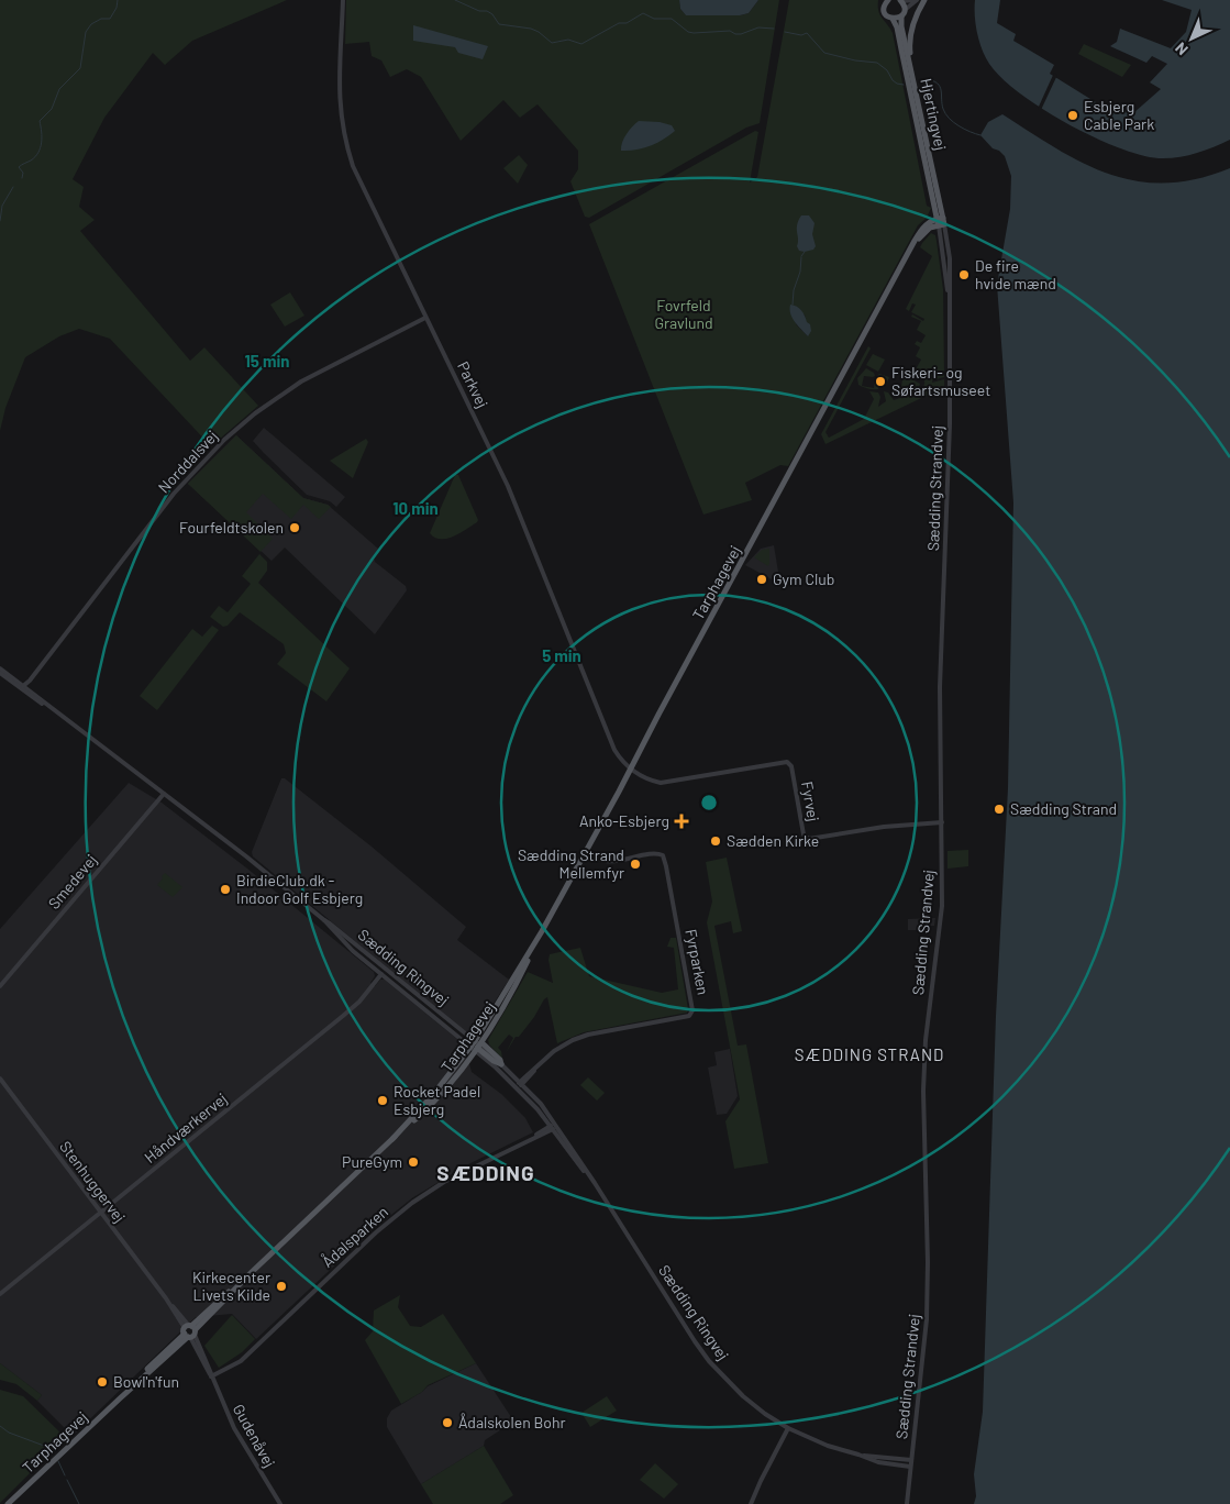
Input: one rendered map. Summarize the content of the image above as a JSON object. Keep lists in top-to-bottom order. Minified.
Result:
{"streets":{"main road":["Hjertingvej","Sædding Strandvej","Tarphagevej"],"street":["Parkvej","Norddalsvej","Fyrvej","Smedevej","Fyrparken","Sædding Ringvej","Håndværkervej","Stenhuggervej","Ådalsparken","Gudenåvej"]},"crossings":[["Hjertingvej","Sædding Strandvej"],["Hjertingvej","Tarphagevej"],["Parkvej","Norddalsvej"],["Parkvej","Tarphagevej"],["Parkvej","Fyrvej"],["Norddalsvej","Sædding Ringvej"],["Sædding Strandvej","Tarphagevej"],["Sædding Strandvej","Fyrvej"],["Sædding Strandvej","Sædding Ringvej"],["Tarphagevej","Fyrvej"],["Tarphagevej","Fyrparken"],["Tarphagevej","Sædding Ringvej"],["Tarphagevej","Stenhuggervej"],["Tarphagevej","Gudenåvej"],["Smedevej","Sædding Ringvej"],["Fyrparken","Sædding Ringvej"],["Sædding Ringvej","Håndværkervej"],["Sædding Ringvej","Ådalsparken"],["Håndværkervej","Stenhuggervej"],["Stenhuggervej","Gudenåvej"],["Ådalsparken","Gudenåvej"]],"districts":["SÆDDING STRAND","SÆDDING"],"parks":["Fovrfeld Gravlund"],"places":{"other":["Esbjerg Cable Park","De fire hvide mænd","Fiskeri- og Søfartsmuseet","Fourfeldtskolen","Gym Club","Sædding Strand","Sædden Kirke","Sædding Strand Mellemfyr","BirdieClub.dk - Indoor Golf Esbjerg","Rocket Padel Esbjerg","PureGym","Kirkecenter Livets Kilde","Bowl'n'fun","Ådalskolen Bohr"],"health":["Anko-Esbjerg"]},"north":"bottom left","rings":["15 min","10 min","5 min"]}
